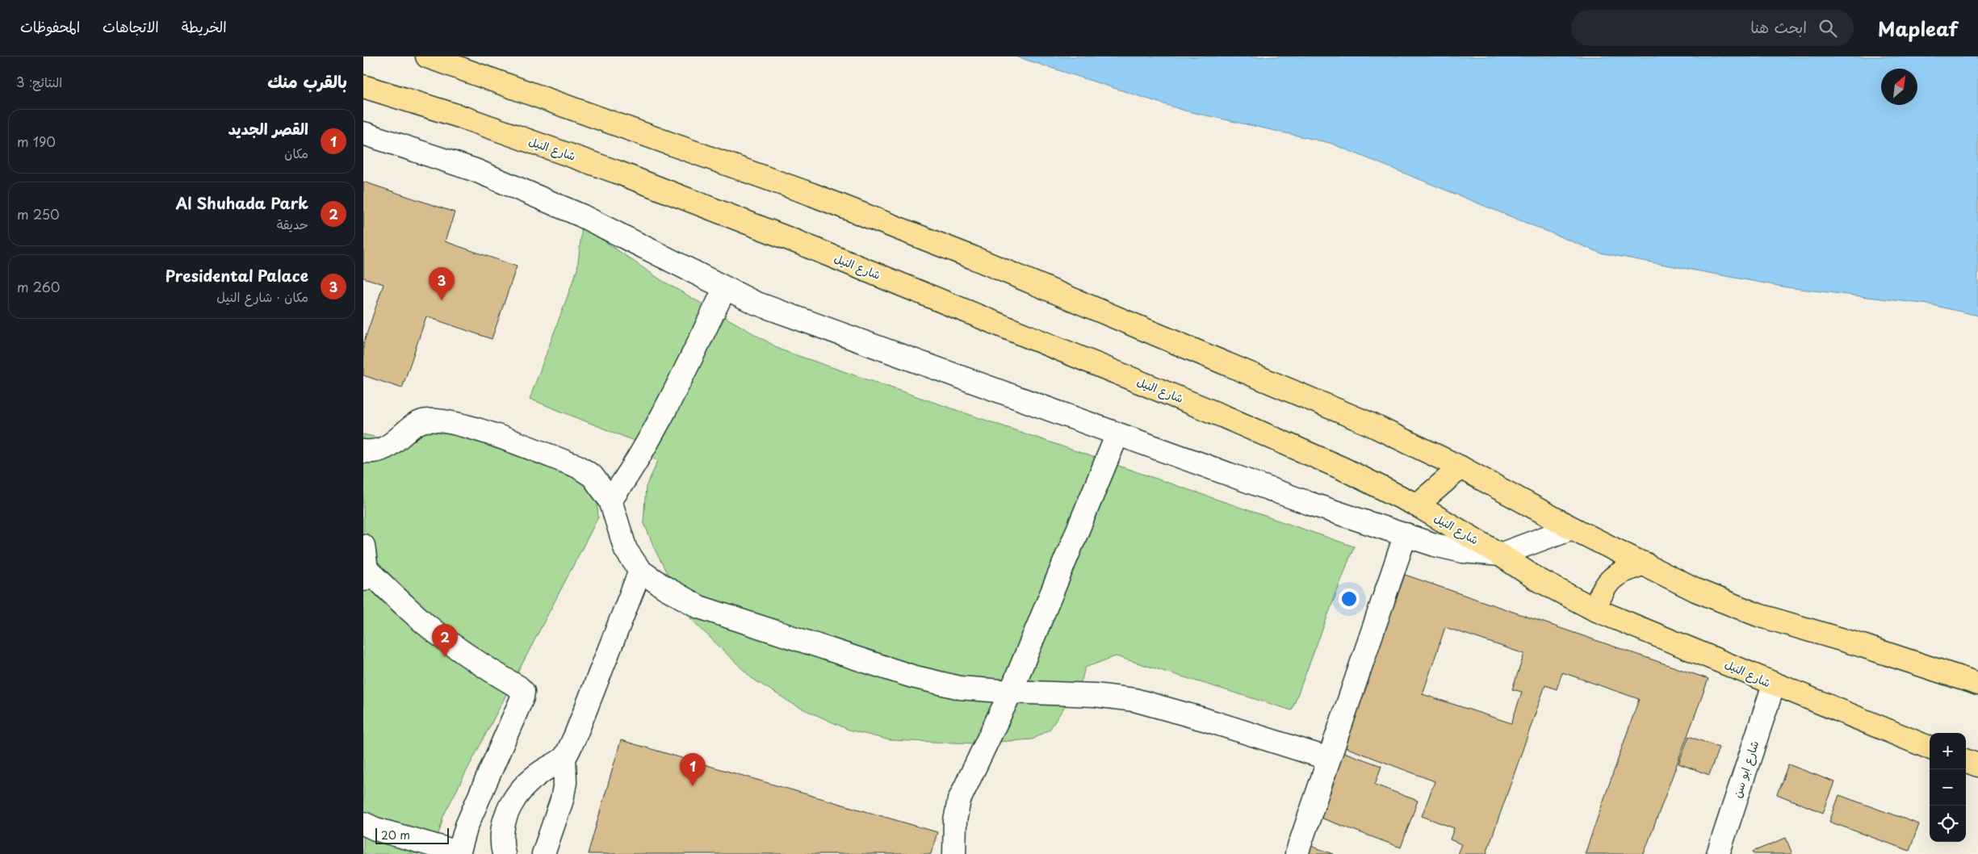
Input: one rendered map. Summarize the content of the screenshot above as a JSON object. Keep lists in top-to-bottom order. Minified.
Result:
{"streets":{"main road":["شارع النيل"],"street":["شارع ابو سن"]},"crossings":[["شارع النيل","شارع ابو سن"]],"scale_bar":"20 m","north":"top right","page":{"header":"Mapleaf","search":"ابحث هنا","nav":["الخريطة","الاتجاهات","المحفوظات"],"heading":["بالقرب منك","النتائج: 3"],"list":[{"mark":"1","name":"القصر الجديد","note":"مكان","value":"190 m"},{"mark":"2","name":"Al Shuhada Park","note":"حديقة","value":"250 m"},{"mark":"3","name":"Presidental Palace","note":"مكان · شارع النيل","value":"260 m"}],"pins":["3","2","1"],"map_buttons":["+","−"],"scale":"20 m"}}
